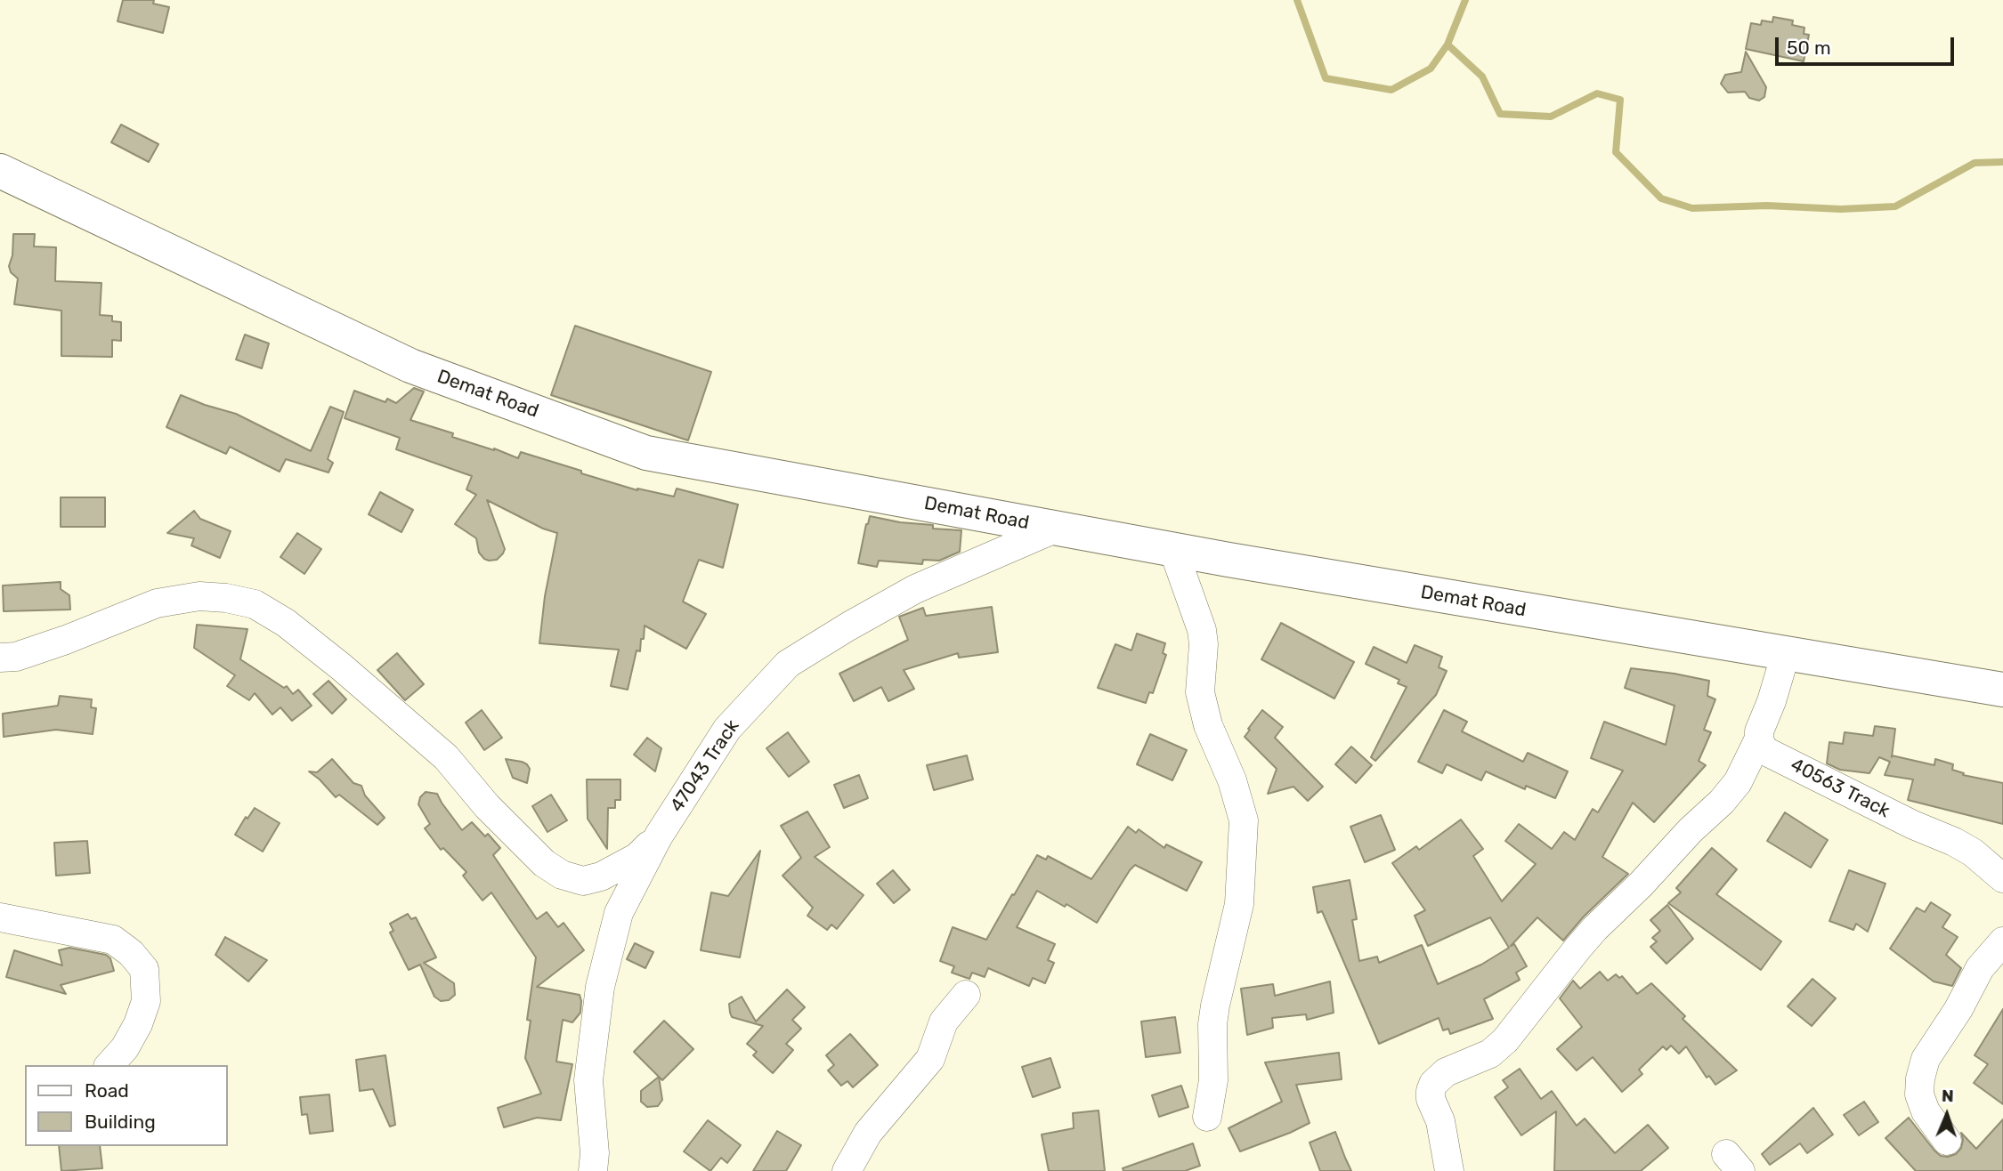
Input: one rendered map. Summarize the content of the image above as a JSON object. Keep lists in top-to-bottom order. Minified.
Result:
{"streets":{"street":["Demat Road","47043 Track","40563 Track"]},"crossings":[["Demat Road","47043 Track"]],"legend":["Road","Building"],"scale_bar":"50 m","north":"top"}
